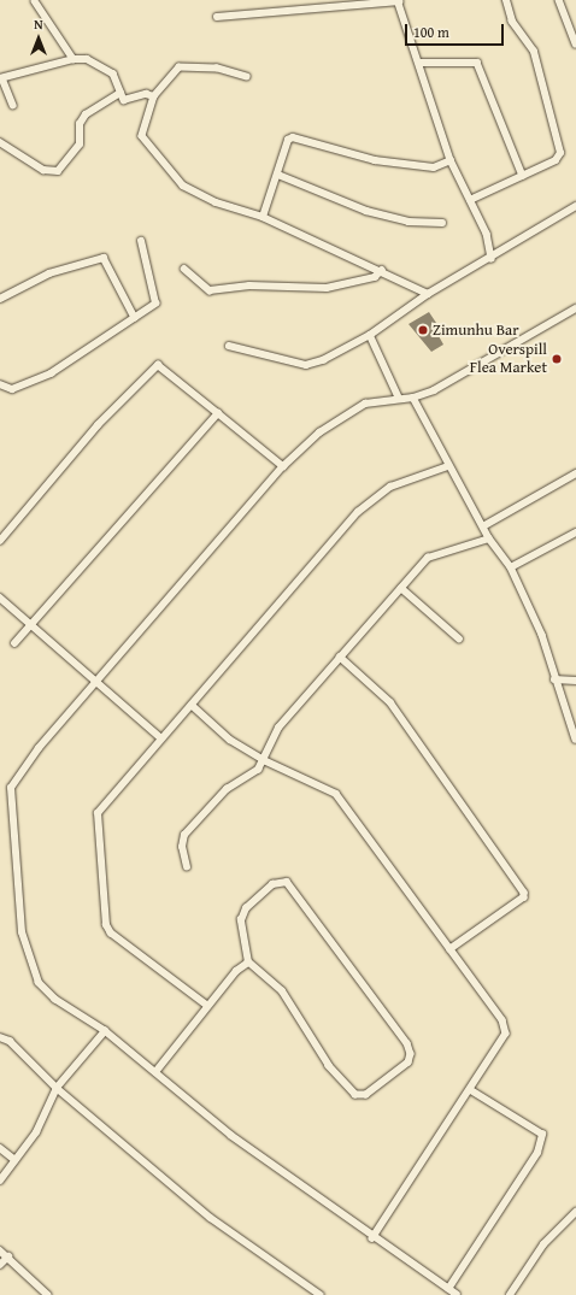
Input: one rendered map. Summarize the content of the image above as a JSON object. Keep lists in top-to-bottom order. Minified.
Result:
{"places":["Zimunhu Bar","Overspill Flea Market"],"scale_bar":"100 m","north":"top"}
